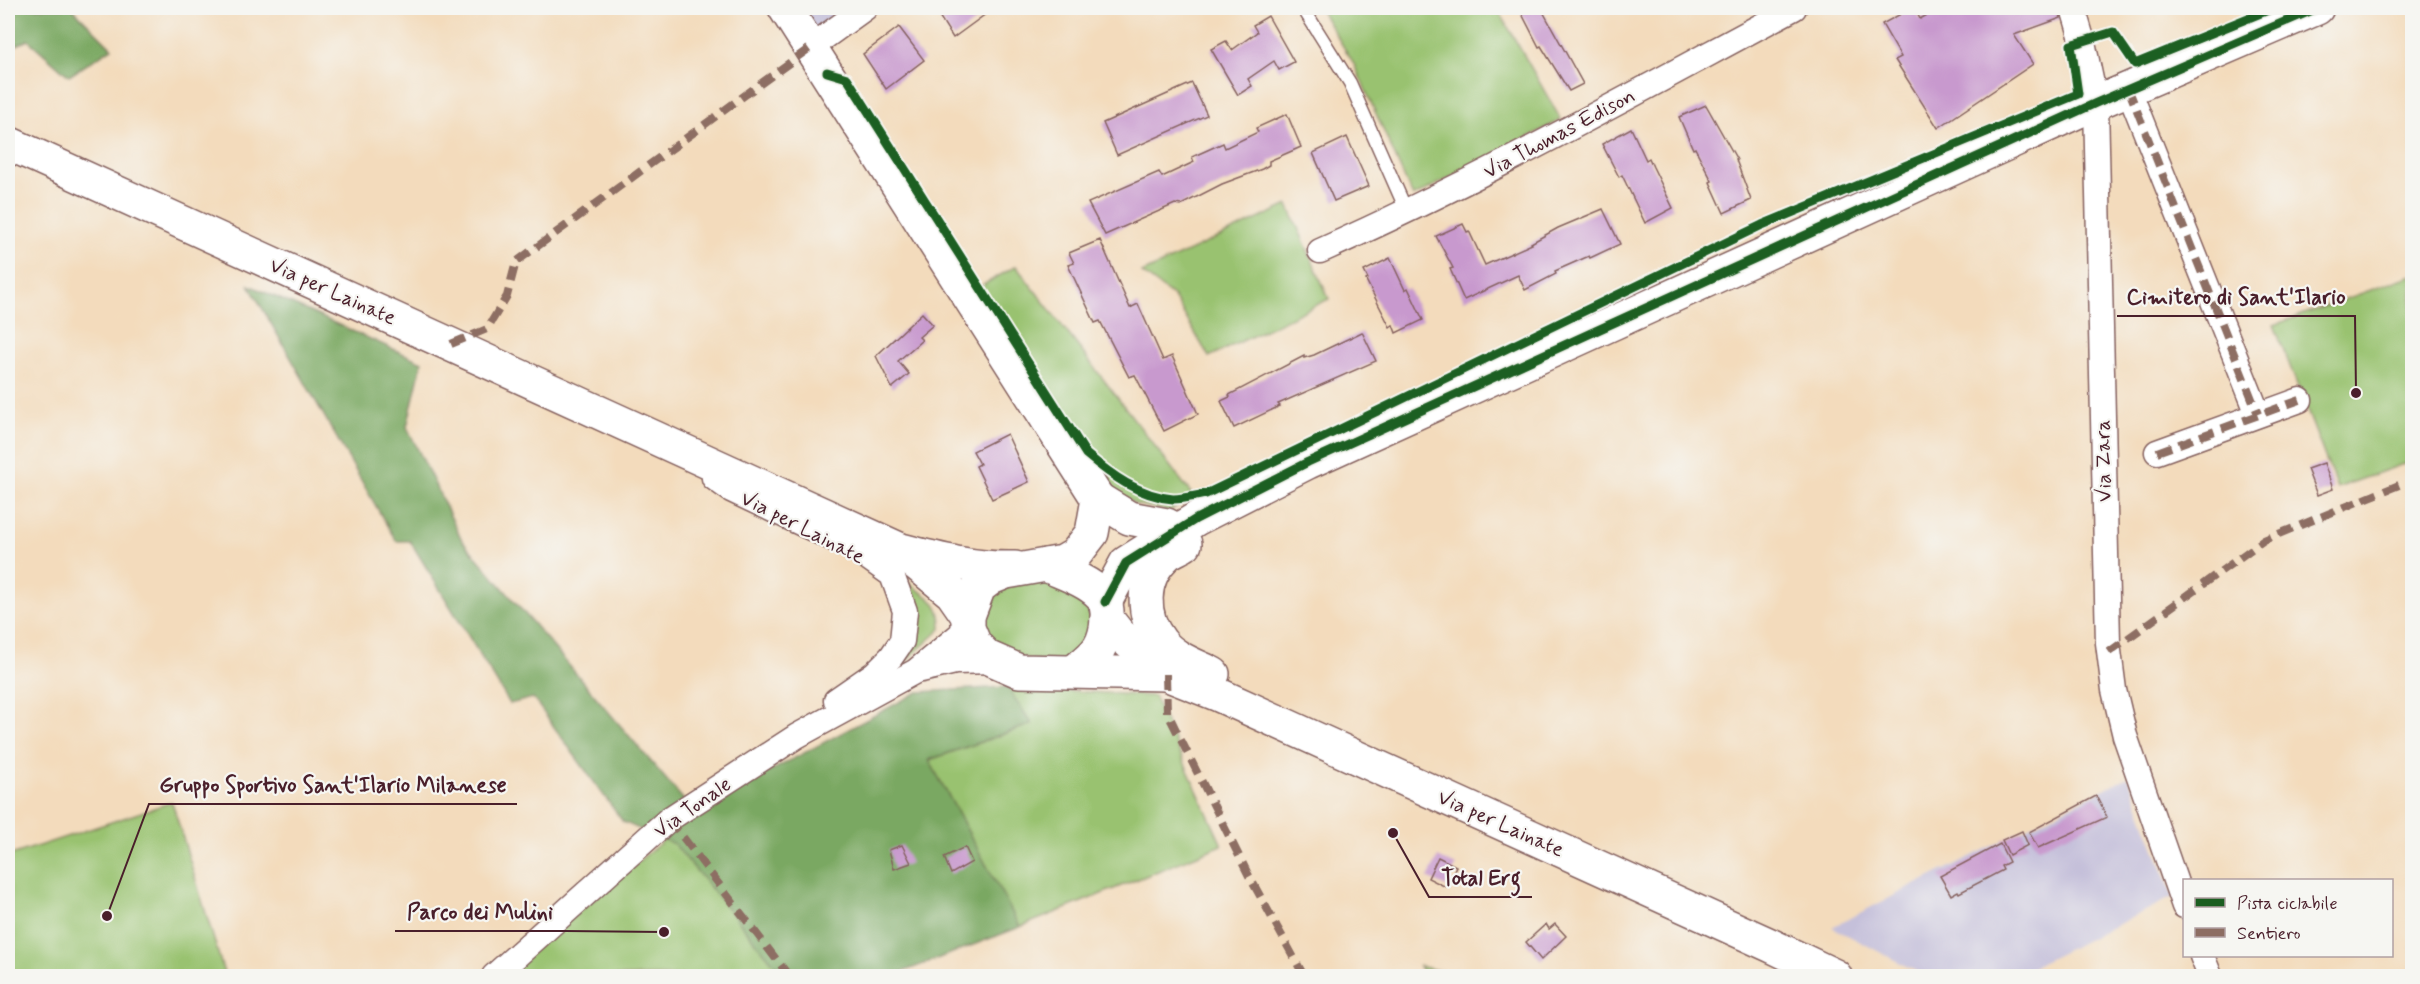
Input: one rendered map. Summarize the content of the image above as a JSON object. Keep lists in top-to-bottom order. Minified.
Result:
{"streets":{"street":["Via Thomas Edison","Via per Lainate","Via Zara","Via Tonale"]},"crossings":[["Via per Lainate","Via Tonale"]],"places":["Cimitero di Sant'Ilario","Total Erg","Gruppo Sportivo Sant'Ilario Milanese","Parco dei Mulini"],"legend":["Pista ciclabile","Sentiero"]}
